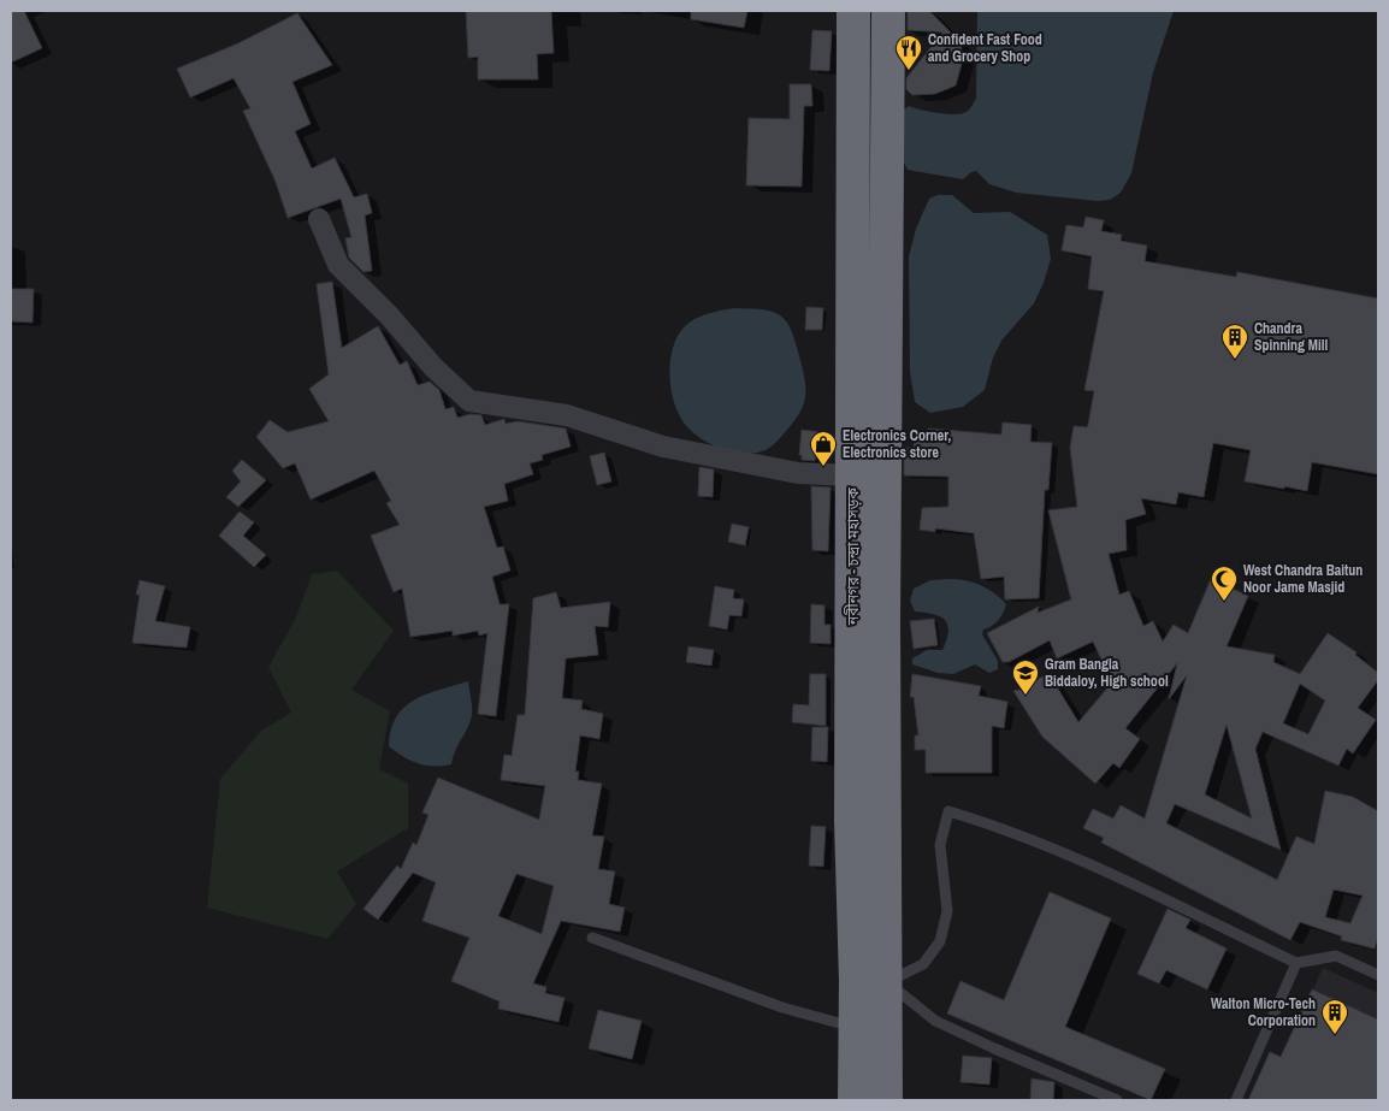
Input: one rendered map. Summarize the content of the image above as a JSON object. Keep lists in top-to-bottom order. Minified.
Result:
{"streets":{"highway":["নবীনগর - চন্দ্রা মহাসড়ক"]},"places":{"restaurant":["Confident Fast Food and Grocery Shop"],"building":["Chandra Spinning Mill","Walton Micro-Tech Corporation"],"shop":["Electronics Corner, Electronics store"],"mosque":["West Chandra Baitun Noor Jame Masjid"],"school or university":["Gram Bangla Biddaloy, High school"]}}
